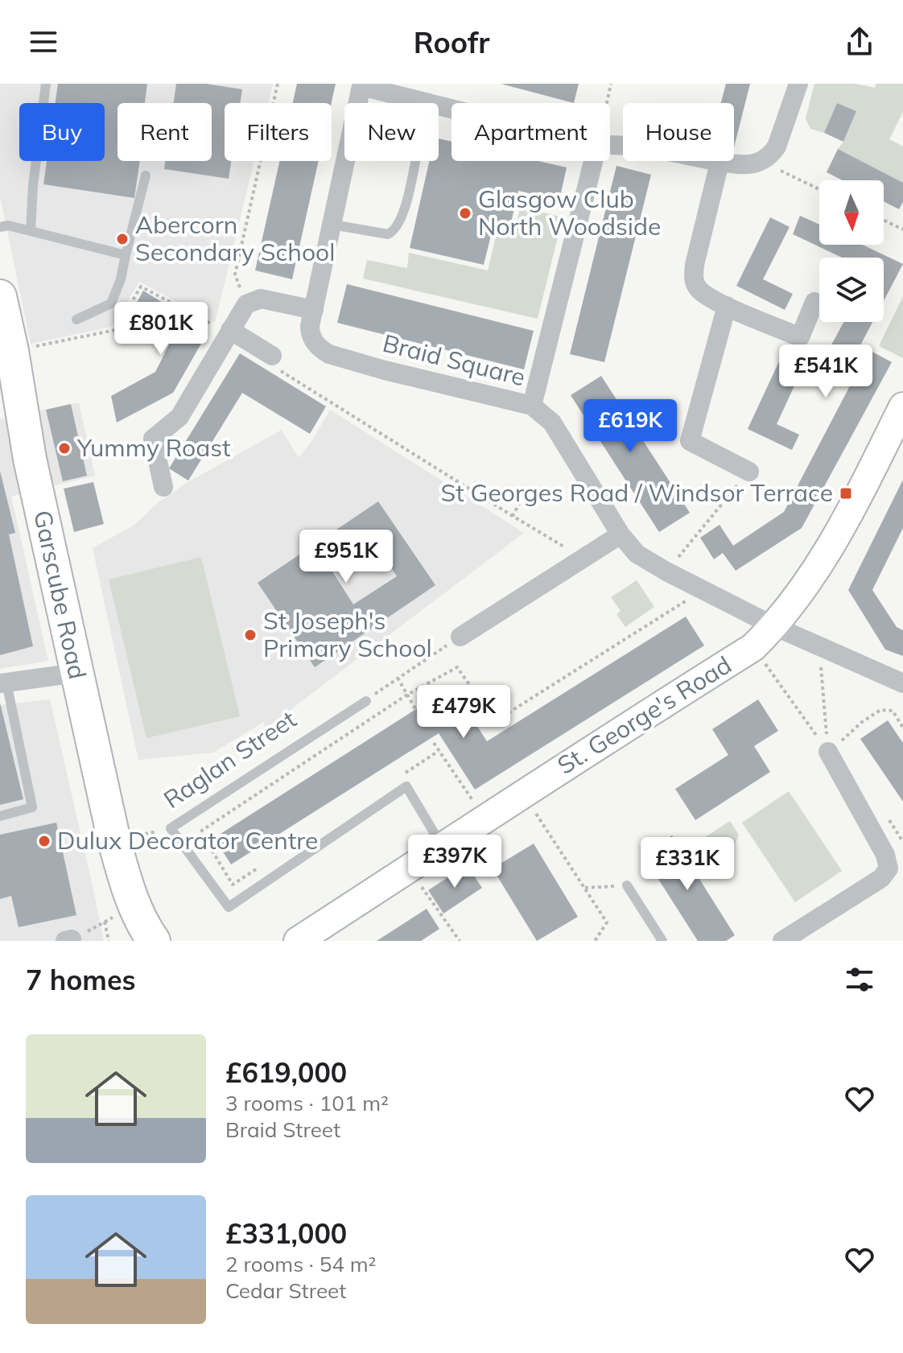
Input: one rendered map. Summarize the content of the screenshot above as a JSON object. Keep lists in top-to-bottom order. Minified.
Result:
{"streets":{"main road":["Garscube Road"],"street":["Braid Square","St. George's Road"],"lane":["Raglan Street"]},"crossings":[["St. George's Road","Raglan Street"]],"places":{"other":["Glasgow Club North Woodside","Abercorn Secondary School","Yummy Roast","St Joseph's Primary School","Dulux Decorator Centre"],"transit":["St Georges Road / Windsor Terrace"]},"north":"bottom","page":{"header":"Roofr","chip":["Buy","Rent","Filters","New","Apartment","House"],"price":["£801K","£541K","£619K","£951K","£479K","£397K","£331K"],"heading":"7 homes","list":[{"name":"£619,000","note":"3 rooms · 101 m² · Braid Street"},{"name":"£331,000","note":"2 rooms · 54 m² · Cedar Street"}]}}
